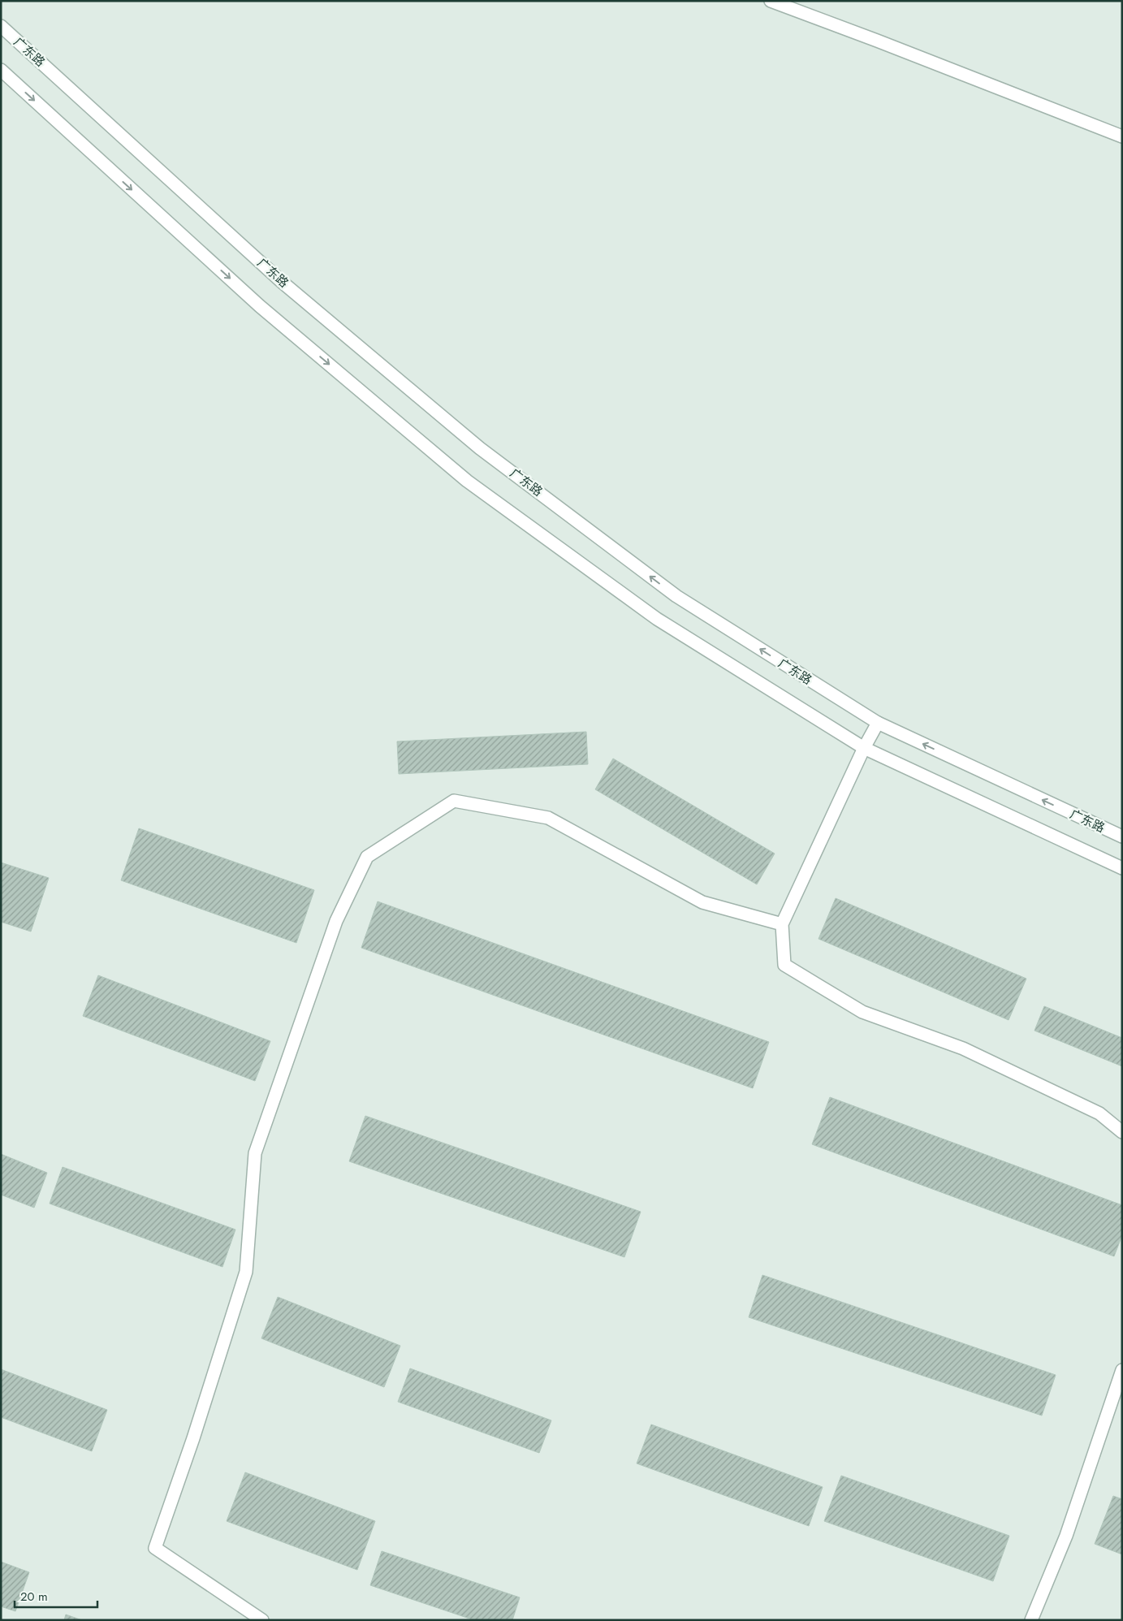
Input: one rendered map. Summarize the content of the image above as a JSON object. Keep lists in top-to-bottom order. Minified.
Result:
{"streets":{"street":["广东路"]},"scale_bar":"20 m"}
